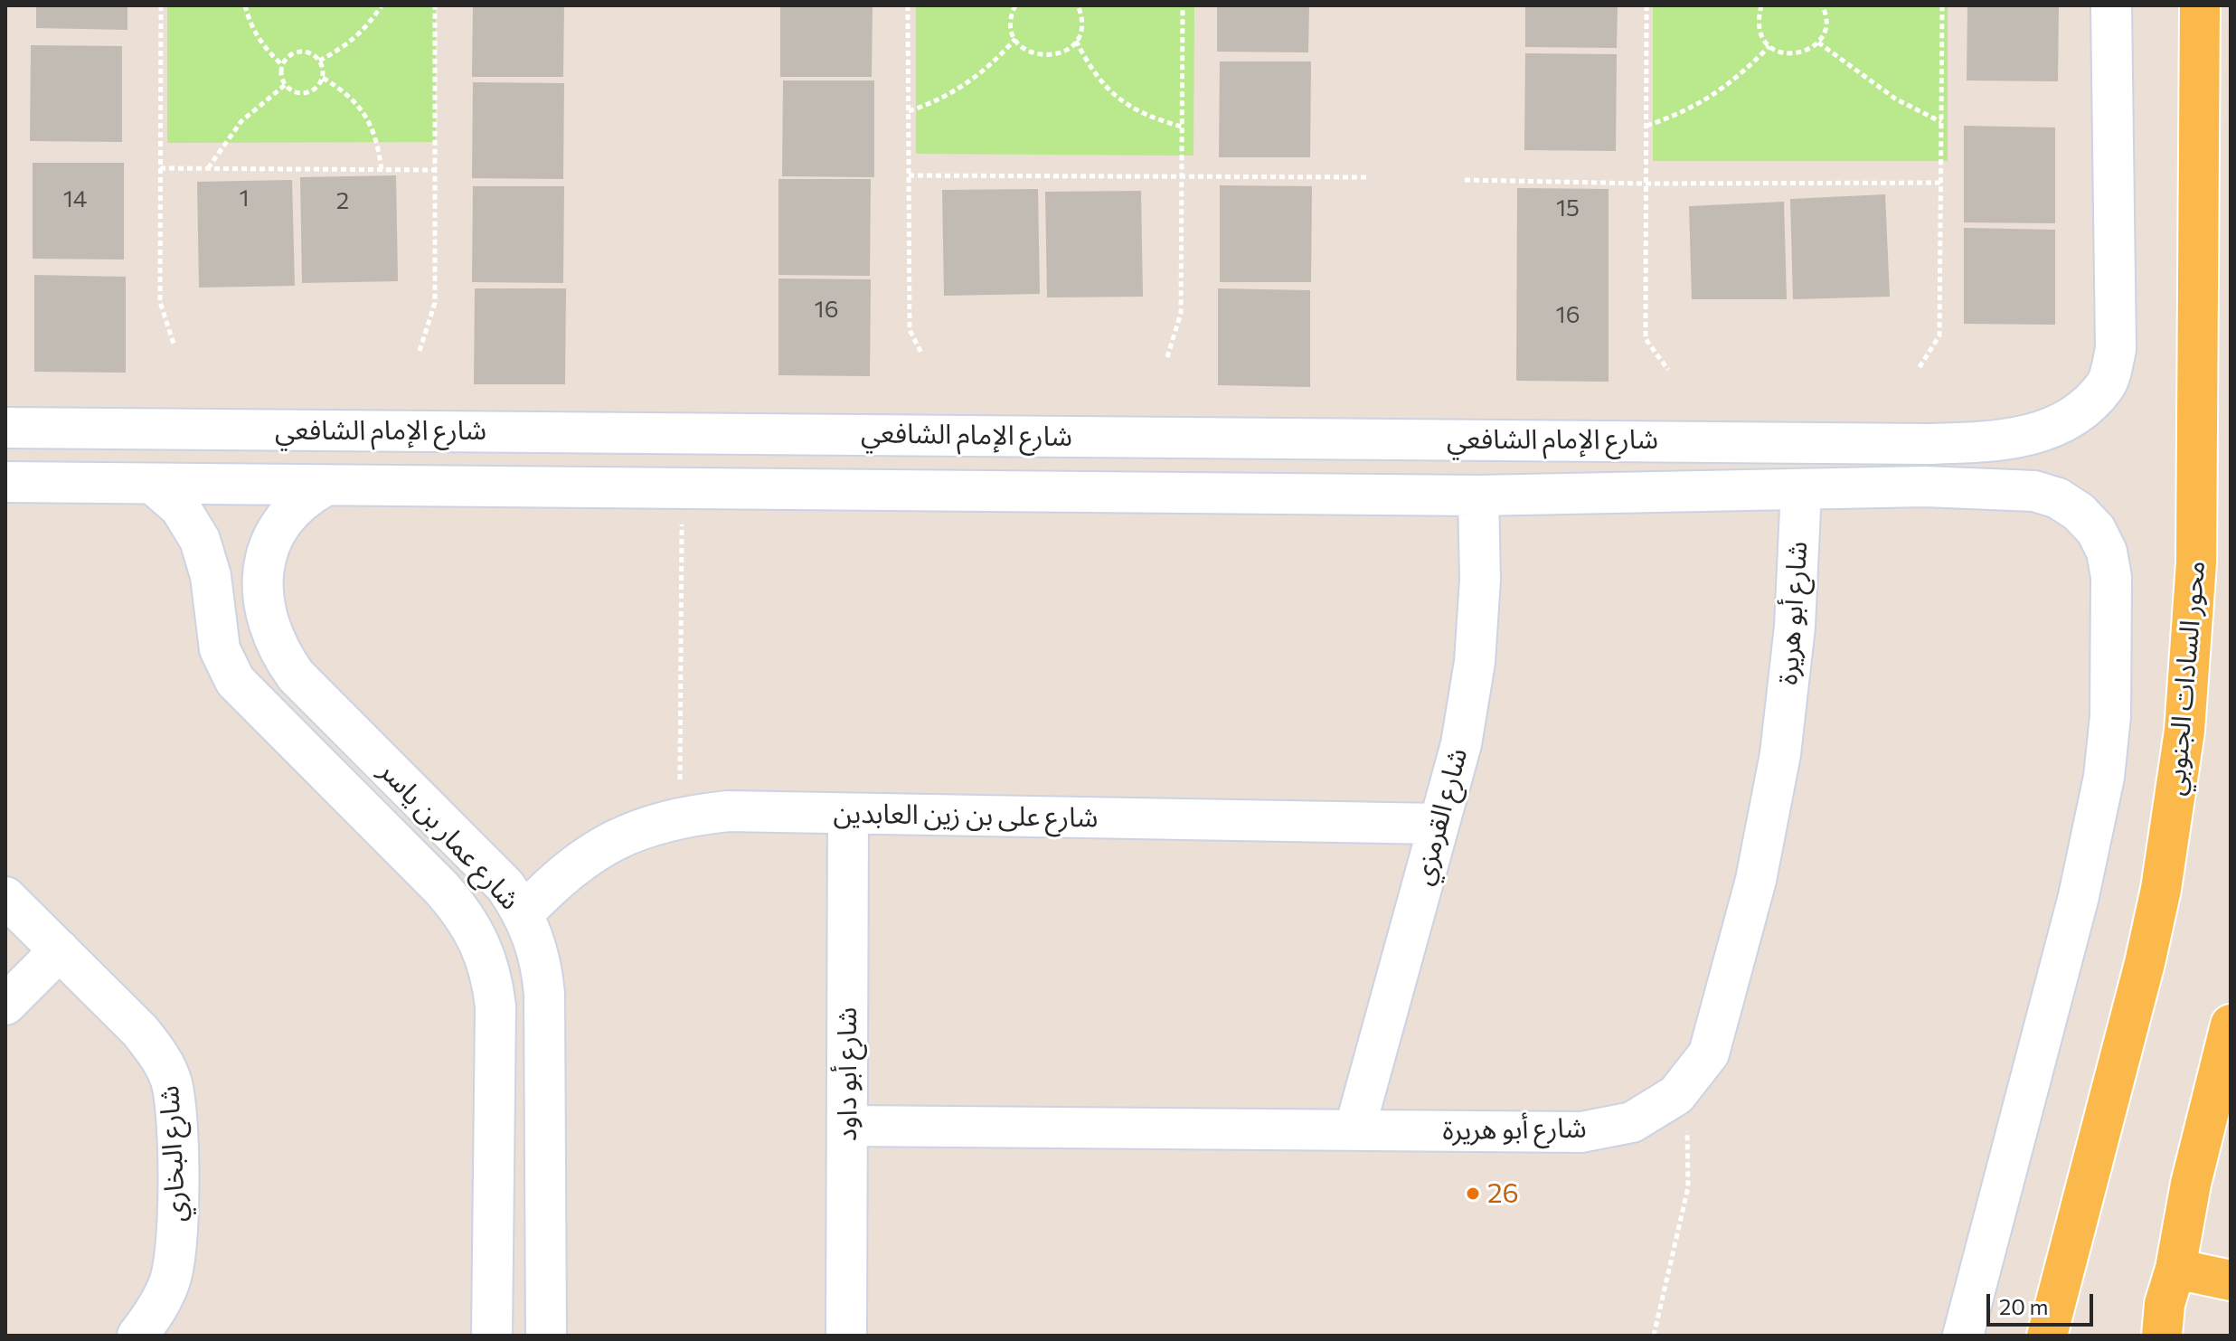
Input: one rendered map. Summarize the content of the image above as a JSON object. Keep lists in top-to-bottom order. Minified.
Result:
{"streets":{"main road":["محور السادات الجنوبي"],"street":["شارع الإمام الشافعي","شارع أبو هريرة","شارع على بن زين العابدين","شارع القرمزي","شارع عمار بن ياسر","شارع أبو داود","شارع البخاري"]},"crossings":[["شارع الإمام الشافعي","شارع أبو هريرة"],["شارع الإمام الشافعي","شارع القرمزي"],["شارع الإمام الشافعي","شارع عمار بن ياسر"],["شارع أبو هريرة","شارع القرمزي"],["شارع أبو هريرة","شارع أبو داود"],["شارع على بن زين العابدين","شارع القرمزي"],["شارع على بن زين العابدين","شارع عمار بن ياسر"],["شارع على بن زين العابدين","شارع أبو داود"]],"places":["26"],"house_numbers":["1","14","2","15","16","16"],"scale_bar":"20 m"}
